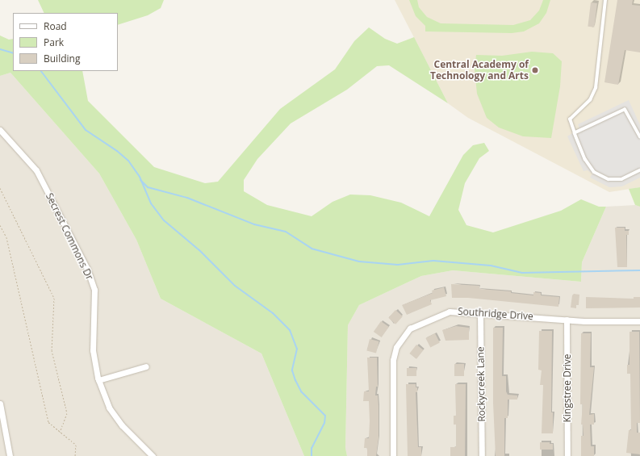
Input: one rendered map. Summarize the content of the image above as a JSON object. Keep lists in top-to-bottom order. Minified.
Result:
{"streets":{"street":["Secrest Commons Dr","Southridge Drive","Rockycreek Lane","Kingstree Drive"]},"crossings":[["Southridge Drive","Rockycreek Lane"],["Southridge Drive","Kingstree Drive"]],"places":["Central Academy of Technology and Arts"],"legend":["Road","Park","Building"]}
